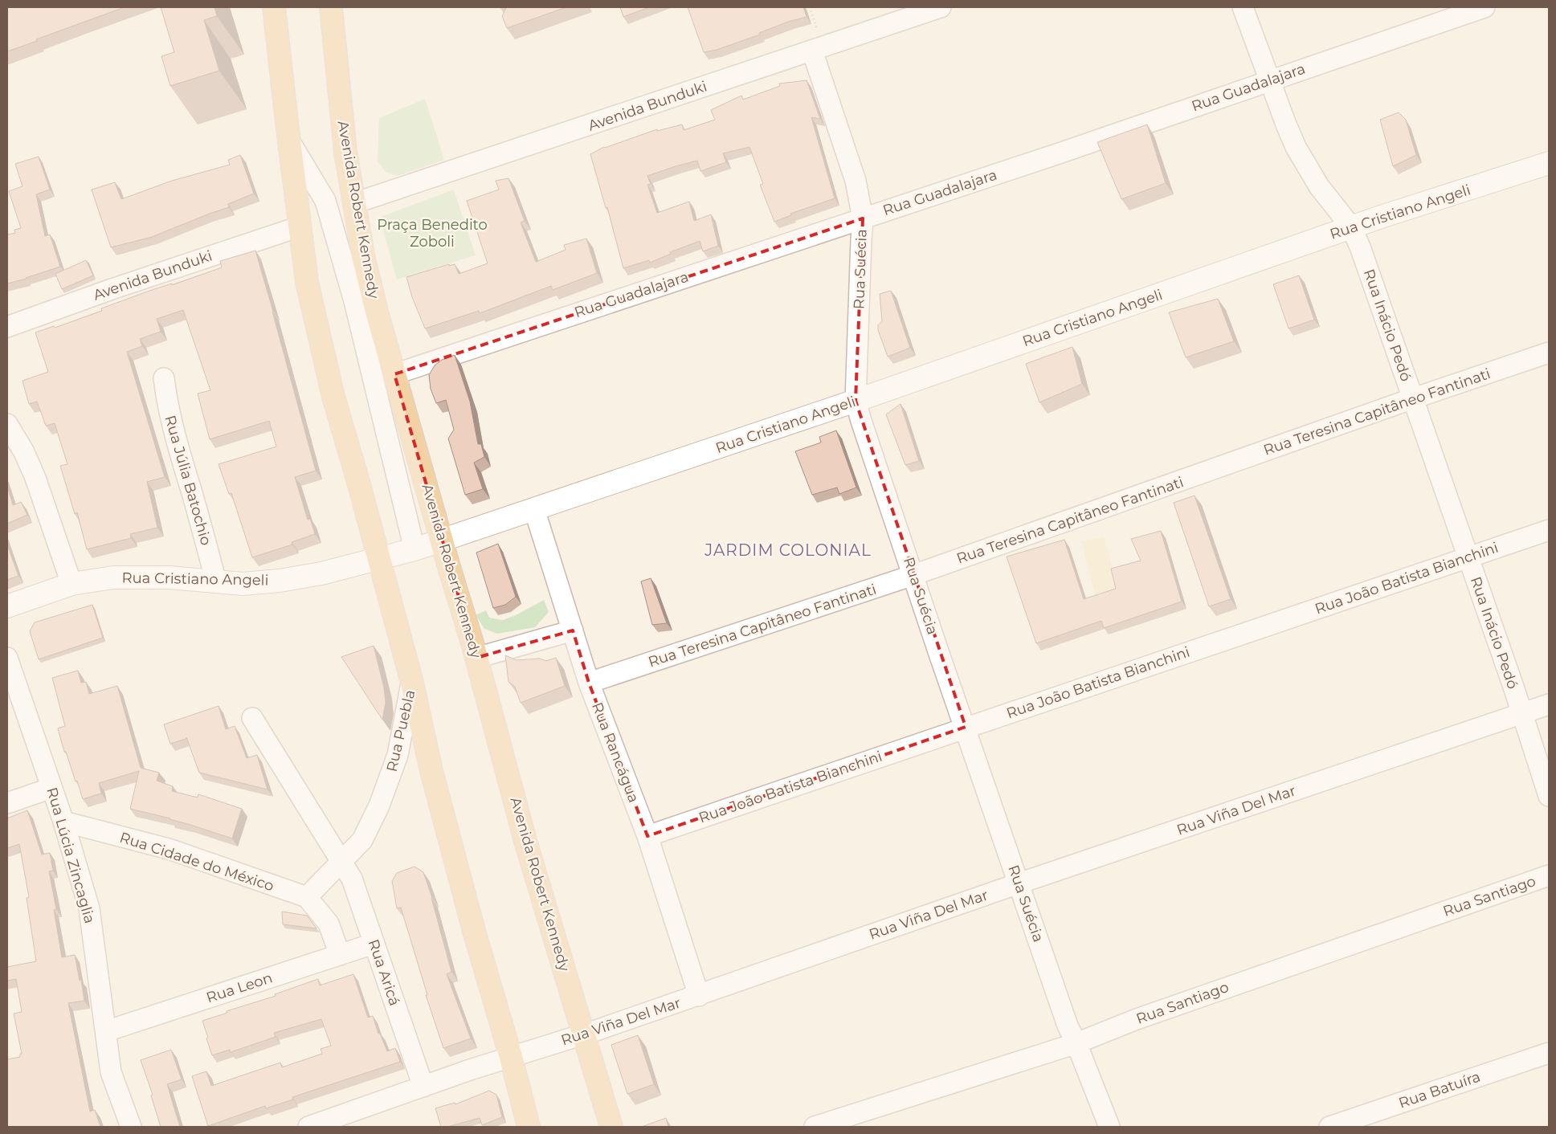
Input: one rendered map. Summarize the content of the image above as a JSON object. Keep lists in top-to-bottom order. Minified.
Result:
{"streets":{"main road":["Avenida Robert Kennedy"],"street":["Rua Guadalajara","Avenida Bunduki","Rua Cristiano Angeli","Rua Suécia","Rua Inácio Pedó","Rua Teresina Capitâneo Fantinati","Rua Júlia Batochio","Rua João Batista Bianchini","Rua Puebla","Rua Rancágua","Rua Viña Del Mar","Rua Lúcia Zincaglia","Rua Cidade do México","Rua Santiago","Rua Aricá","Rua Leon","Rua Batuíra"]},"crossings":[["Rua Guadalajara","Avenida Robert Kennedy"],["Rua Guadalajara","Rua Suécia"],["Rua Guadalajara","Rua Inácio Pedó"],["Avenida Bunduki","Avenida Robert Kennedy"],["Avenida Bunduki","Rua Suécia"],["Avenida Robert Kennedy","Rua Cristiano Angeli"],["Avenida Robert Kennedy","Rua Puebla"],["Avenida Robert Kennedy","Rua Viña Del Mar"],["Rua Cristiano Angeli","Rua Suécia"],["Rua Cristiano Angeli","Rua Inácio Pedó"],["Rua Cristiano Angeli","Rua Júlia Batochio"],["Rua Cristiano Angeli","Rua Rancágua"],["Rua Suécia","Rua Teresina Capitâneo Fantinati"],["Rua Suécia","Rua João Batista Bianchini"],["Rua Suécia","Rua Viña Del Mar"],["Rua Suécia","Rua Santiago"],["Rua Inácio Pedó","Rua Teresina Capitâneo Fantinati"],["Rua Inácio Pedó","Rua João Batista Bianchini"],["Rua Inácio Pedó","Rua Viña Del Mar"],["Rua Teresina Capitâneo Fantinati","Rua Rancágua"],["Rua João Batista Bianchini","Rua Rancágua"],["Rua Puebla","Rua Aricá"],["Rua Rancágua","Rua Viña Del Mar"],["Rua Viña Del Mar","Rua Aricá"],["Rua Lúcia Zincaglia","Rua Cidade do México"],["Rua Lúcia Zincaglia","Rua Leon"],["Rua Aricá","Rua Leon"]],"districts":["JARDIM COLONIAL"],"parks":["Praça Benedito Zoboli"]}
